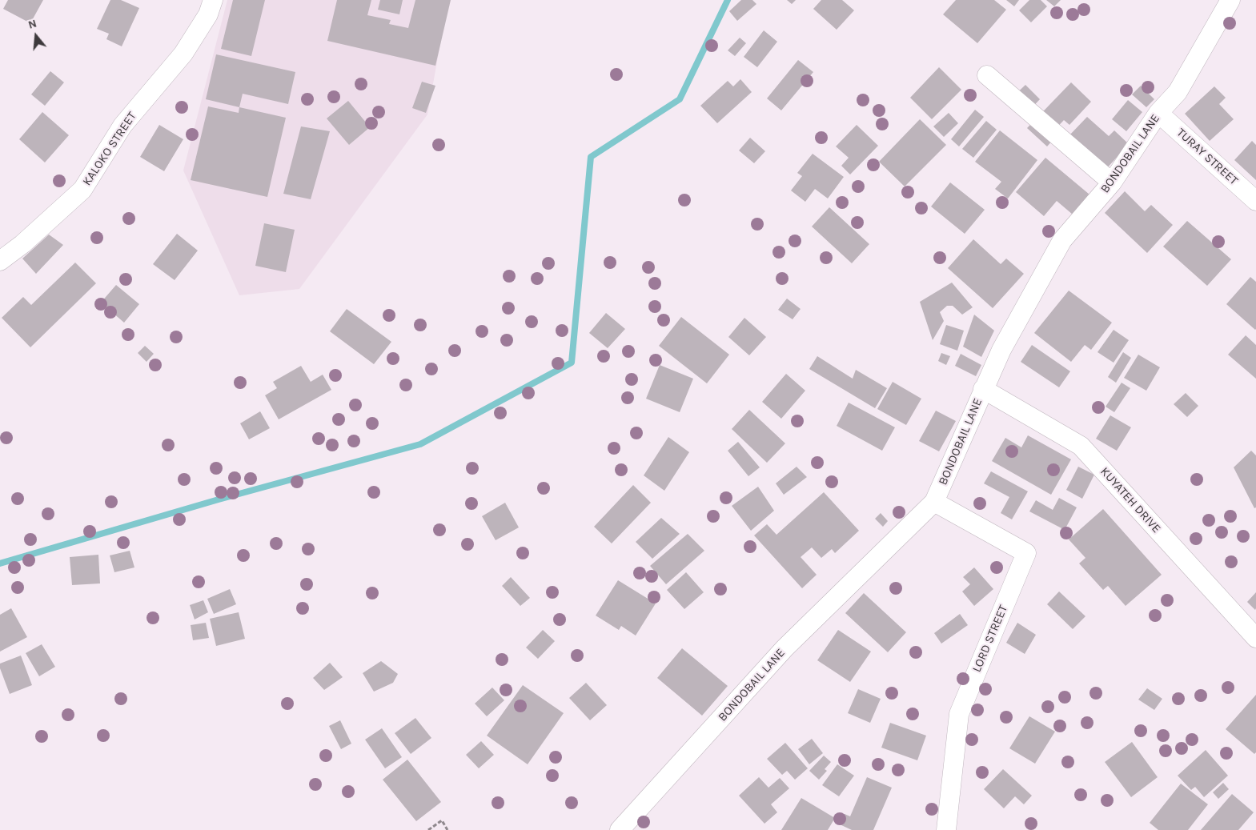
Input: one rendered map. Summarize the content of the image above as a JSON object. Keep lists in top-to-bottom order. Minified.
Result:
{"streets":{"street":["KALOKO STREET","BONDOBAIL LANE","TURAY STREET","KUYATEH DRIVE","LORD STREET"]},"crossings":[["BONDOBAIL LANE","TURAY STREET"],["BONDOBAIL LANE","KUYATEH DRIVE"],["BONDOBAIL LANE","LORD STREET"]],"north":"top"}
